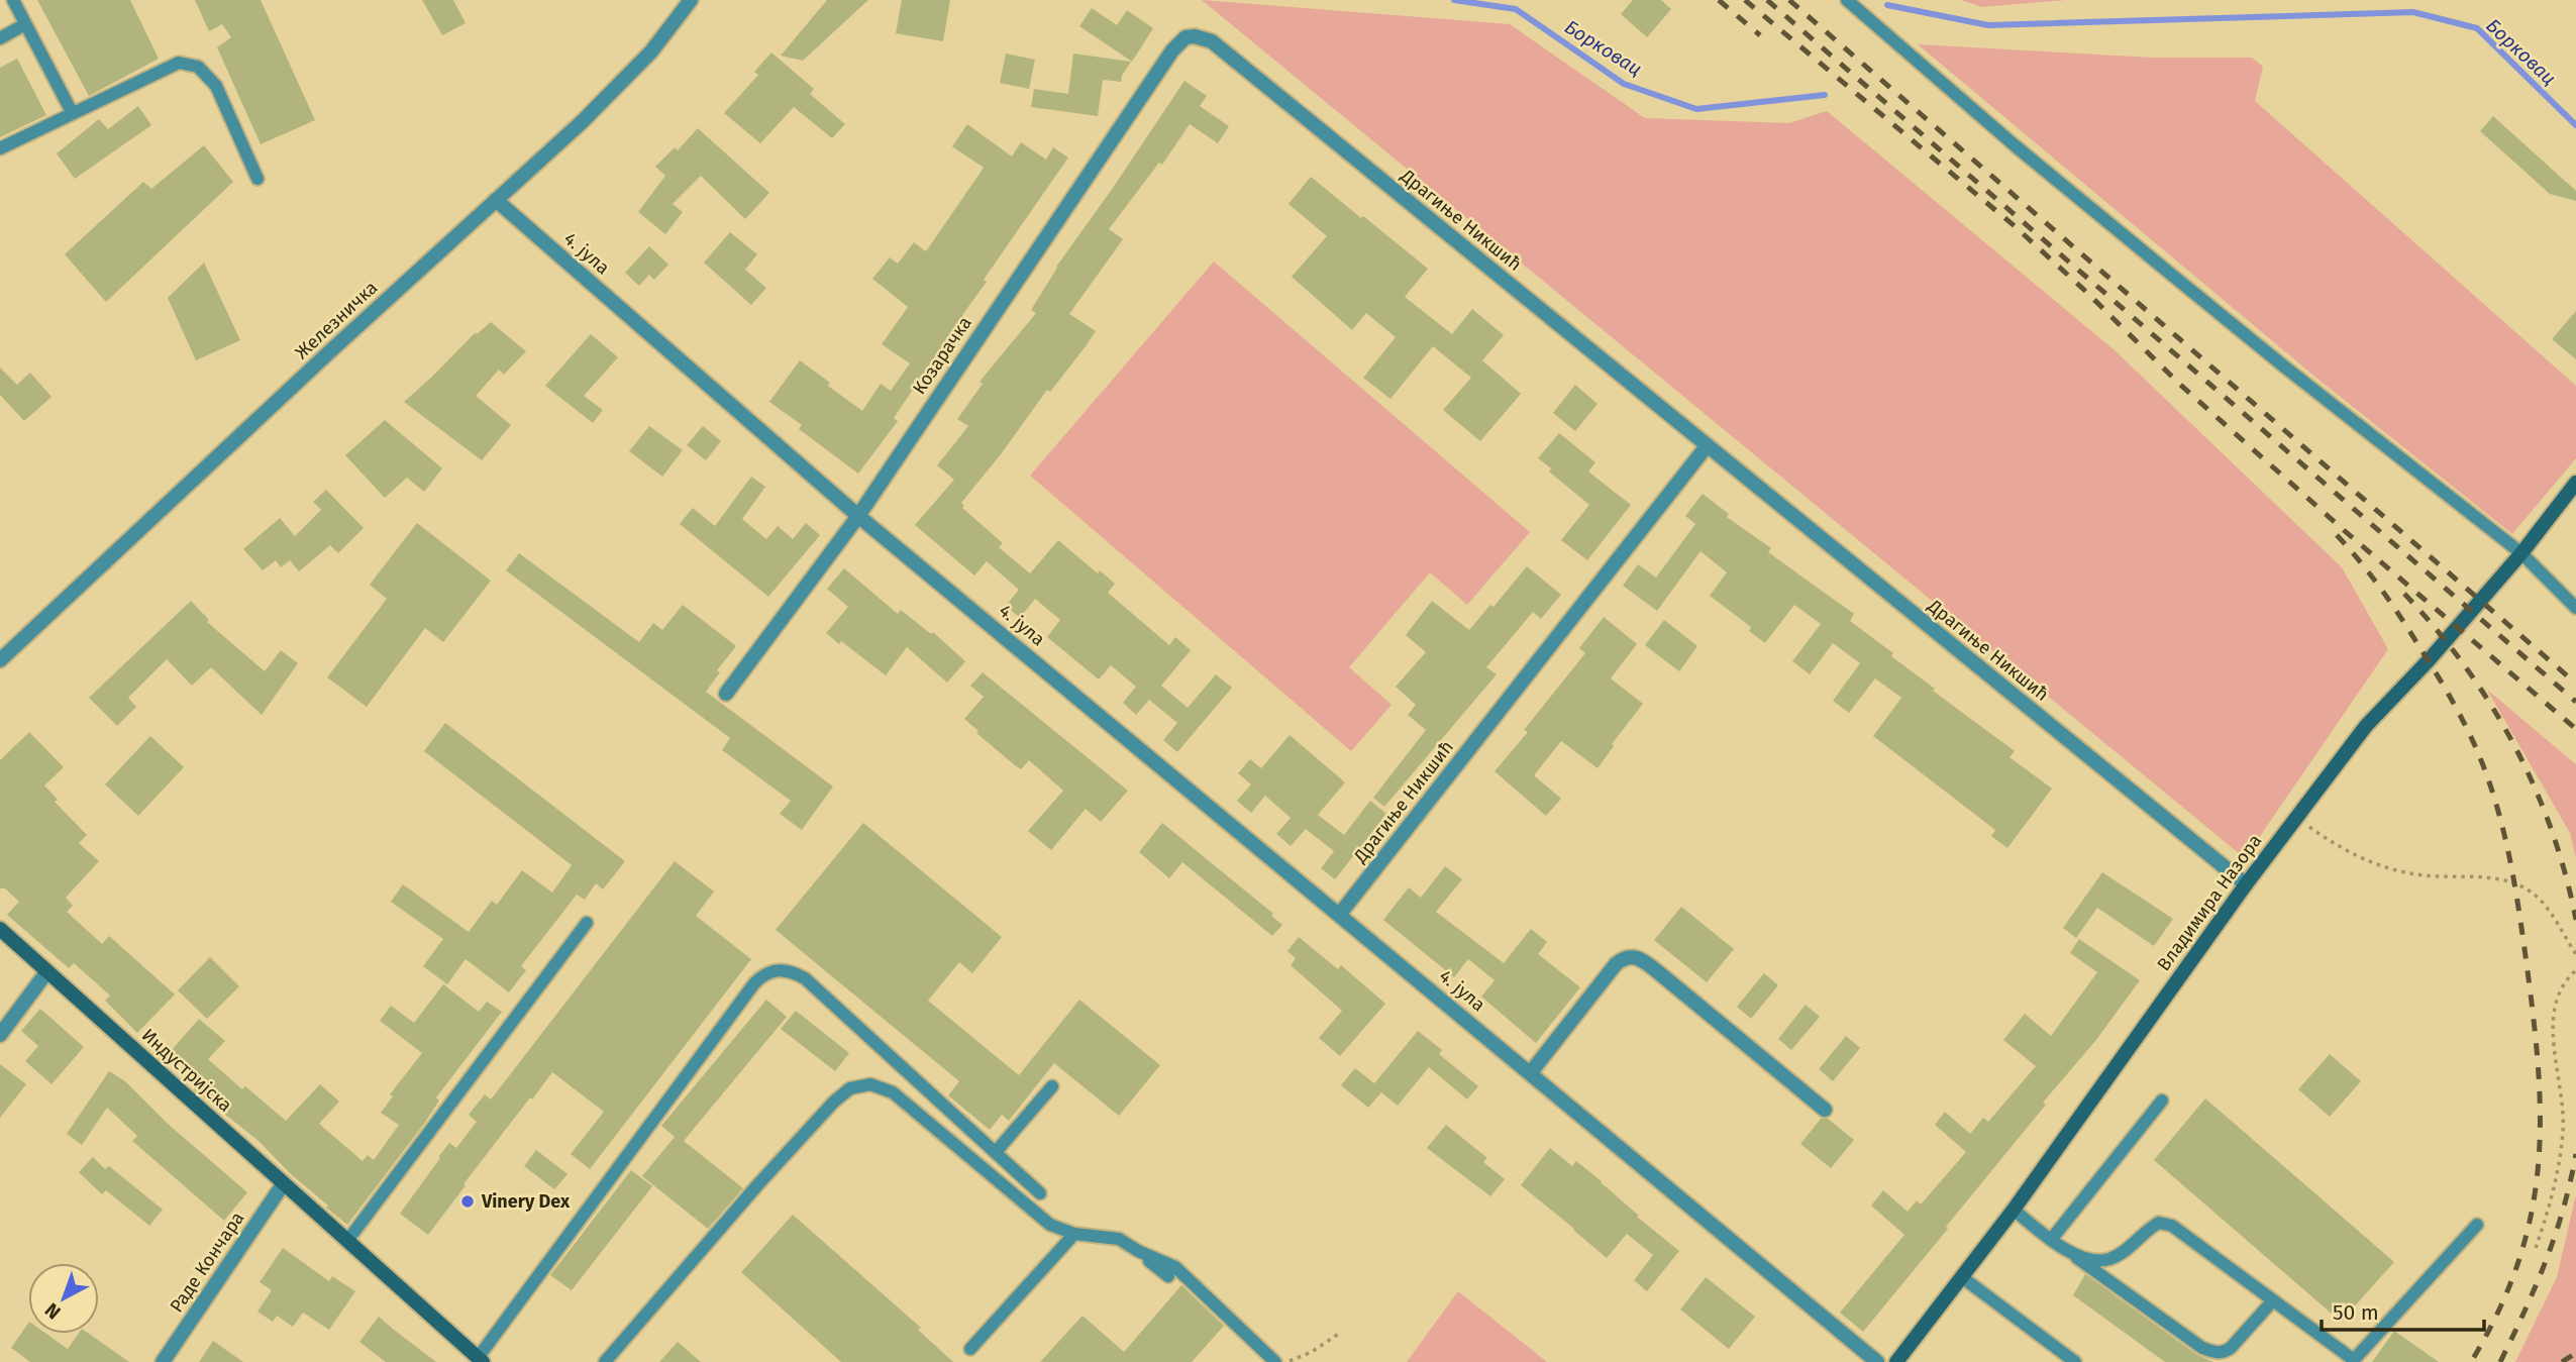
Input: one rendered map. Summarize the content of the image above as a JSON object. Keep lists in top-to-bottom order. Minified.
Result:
{"streets":{"street":["Драгиње Никшић","4. јула","Железничка","Козарачка","Владимира Назора","Индустријска","Раде Кончара"]},"crossings":[["Драгиње Никшић","4. јула"],["Драгиње Никшић","Козарачка"],["Драгиње Никшић","Владимира Назора"],["4. јула","Железничка"],["4. јула","Козарачка"],["Индустријска","Раде Кончара"]],"water":["Борковац"],"places":["Vinery Dex"],"scale_bar":"50 m","north":"bottom left"}
